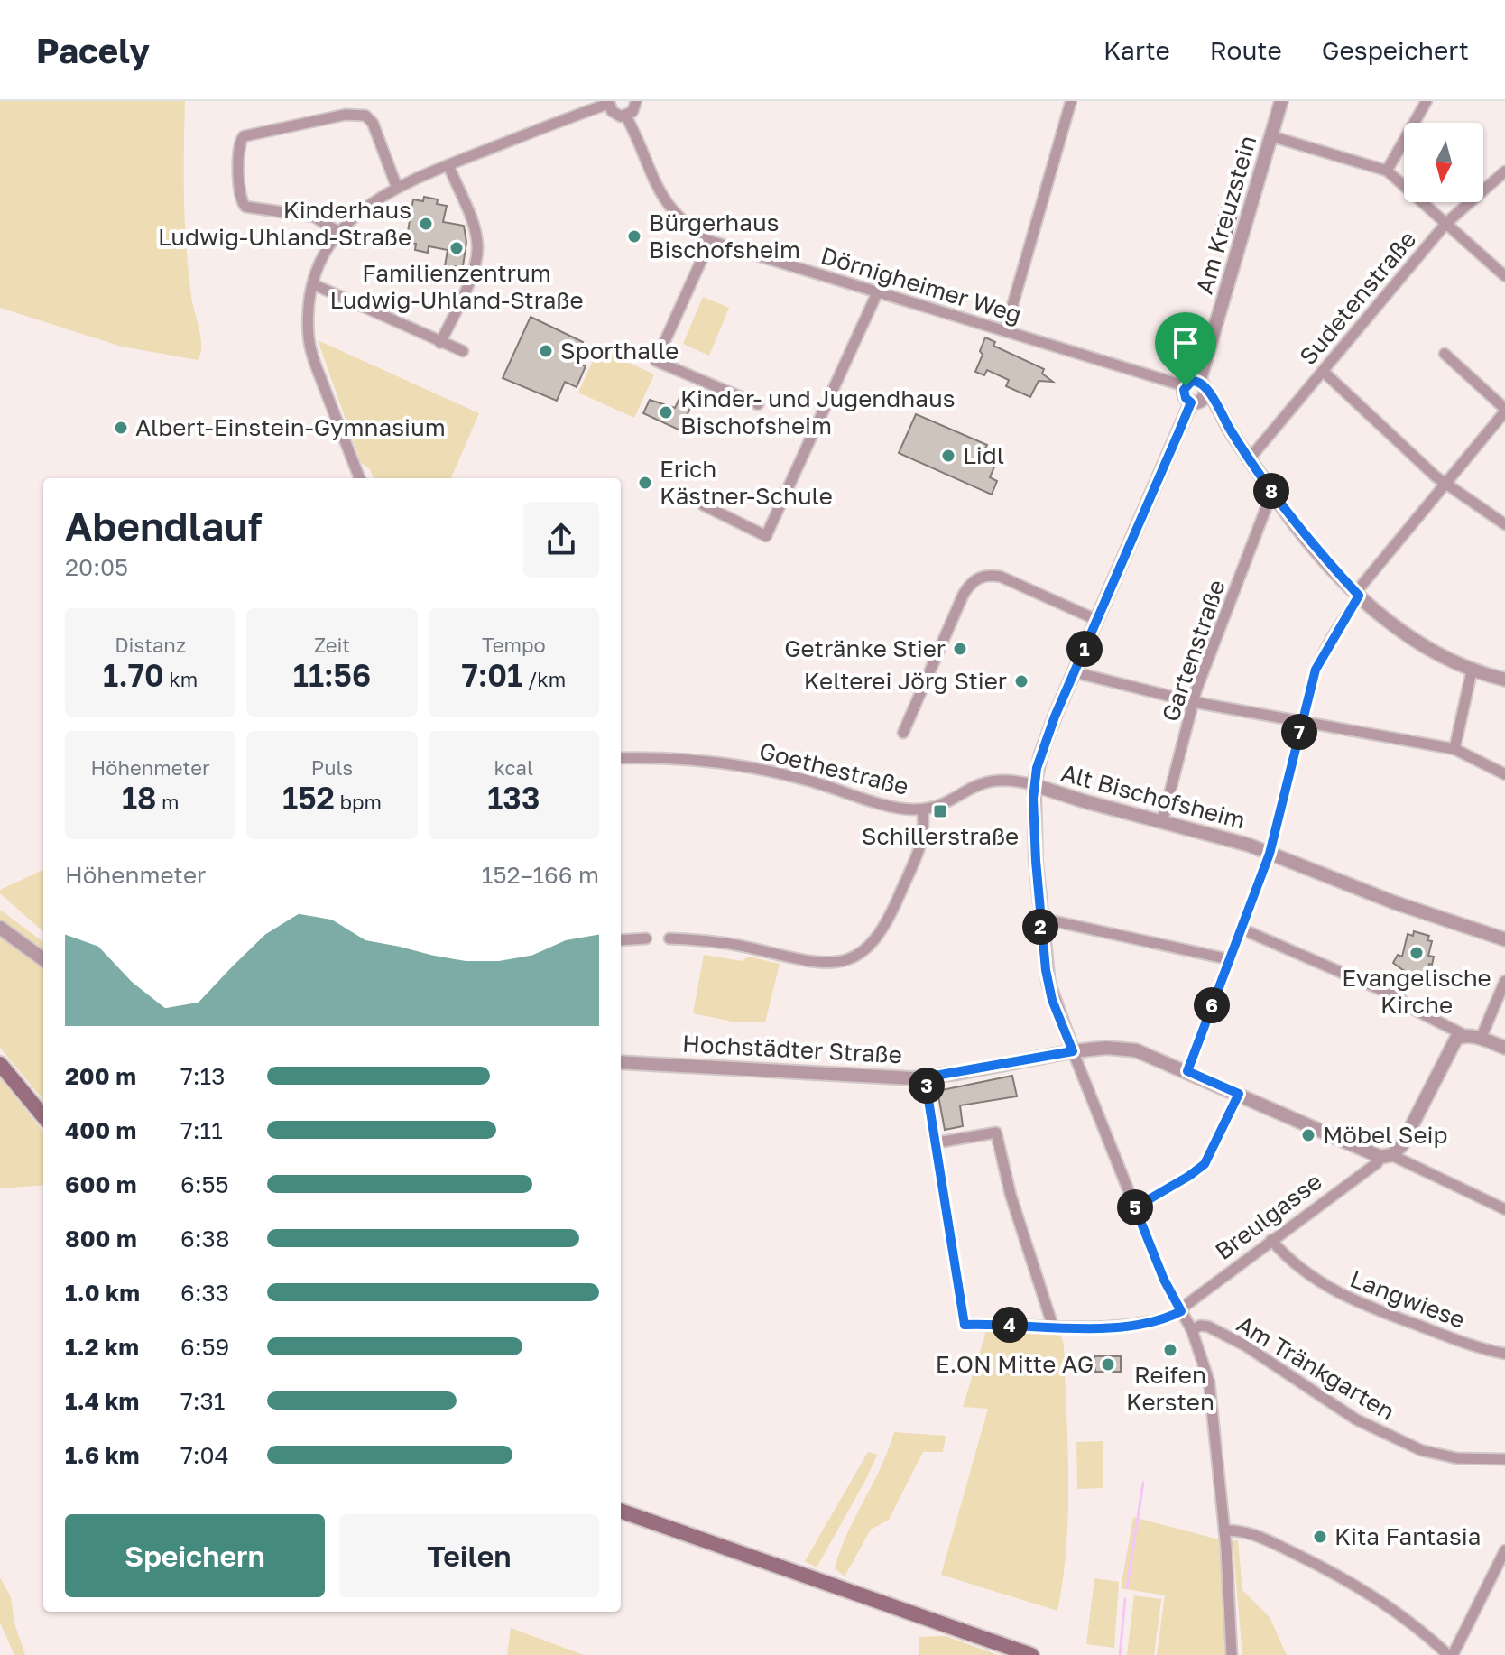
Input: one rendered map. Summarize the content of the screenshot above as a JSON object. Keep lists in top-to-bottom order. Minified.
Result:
{"streets":{"street":["Am Kreuzstein","Dörnigheimer Weg","Sudetenstraße","Gartenstraße","Goethestraße","Alt Bischofsheim","Hochstädter Straße","Breulgasse","Langwiese","Am Tränkgarten"]},"crossings":[["Am Kreuzstein","Goethestraße"],["Am Kreuzstein","Alt Bischofsheim"],["Am Kreuzstein","Hochstädter Straße"],["Gartenstraße","Alt Bischofsheim"],["Goethestraße","Alt Bischofsheim"],["Hochstädter Straße","Breulgasse"],["Breulgasse","Langwiese"]],"places":{"other":["Kinderhaus Ludwig-Uhland-Straße","Bürgerhaus Bischofsheim","Familienzentrum Ludwig-Uhland-Straße","Sporthalle","Kinder- und Jugendhaus Bischofsheim","Albert-Einstein-Gymnasium","Lidl","Erich Kästner-Schule","Getränke Stier","Kelterei Jörg Stier","Evangelische Kirche","Möbel Seip","Reifen Kersten","E.ON Mitte AG","Kita Fantasia"],"transit":["Schillerstraße"]},"north":"bottom","page":{"header":"Pacely","nav":["Karte","Route","Gespeichert"],"pins":["8","1","7","2","6","3","5","4"],"heading":["Abendlauf","20:05"],"stats":[["Distanz","1.70 km"],["Zeit","11:56"],["Tempo","7:01 /km"],["Höhenmeter","18 m"],["Puls","152 bpm"],["kcal","133"]],"chart":["Höhenmeter","152–166 m"],"list":[{"name":"200 m","note":"7:13"},{"name":"400 m","note":"7:11"},{"name":"600 m","note":"6:55"},{"name":"800 m","note":"6:38"},{"name":"1.0 km","note":"6:33"},{"name":"1.2 km","note":"6:59"},{"name":"1.4 km","note":"7:31"},{"name":"1.6 km","note":"7:04"}],"buttons":["Speichern","Teilen"]}}
